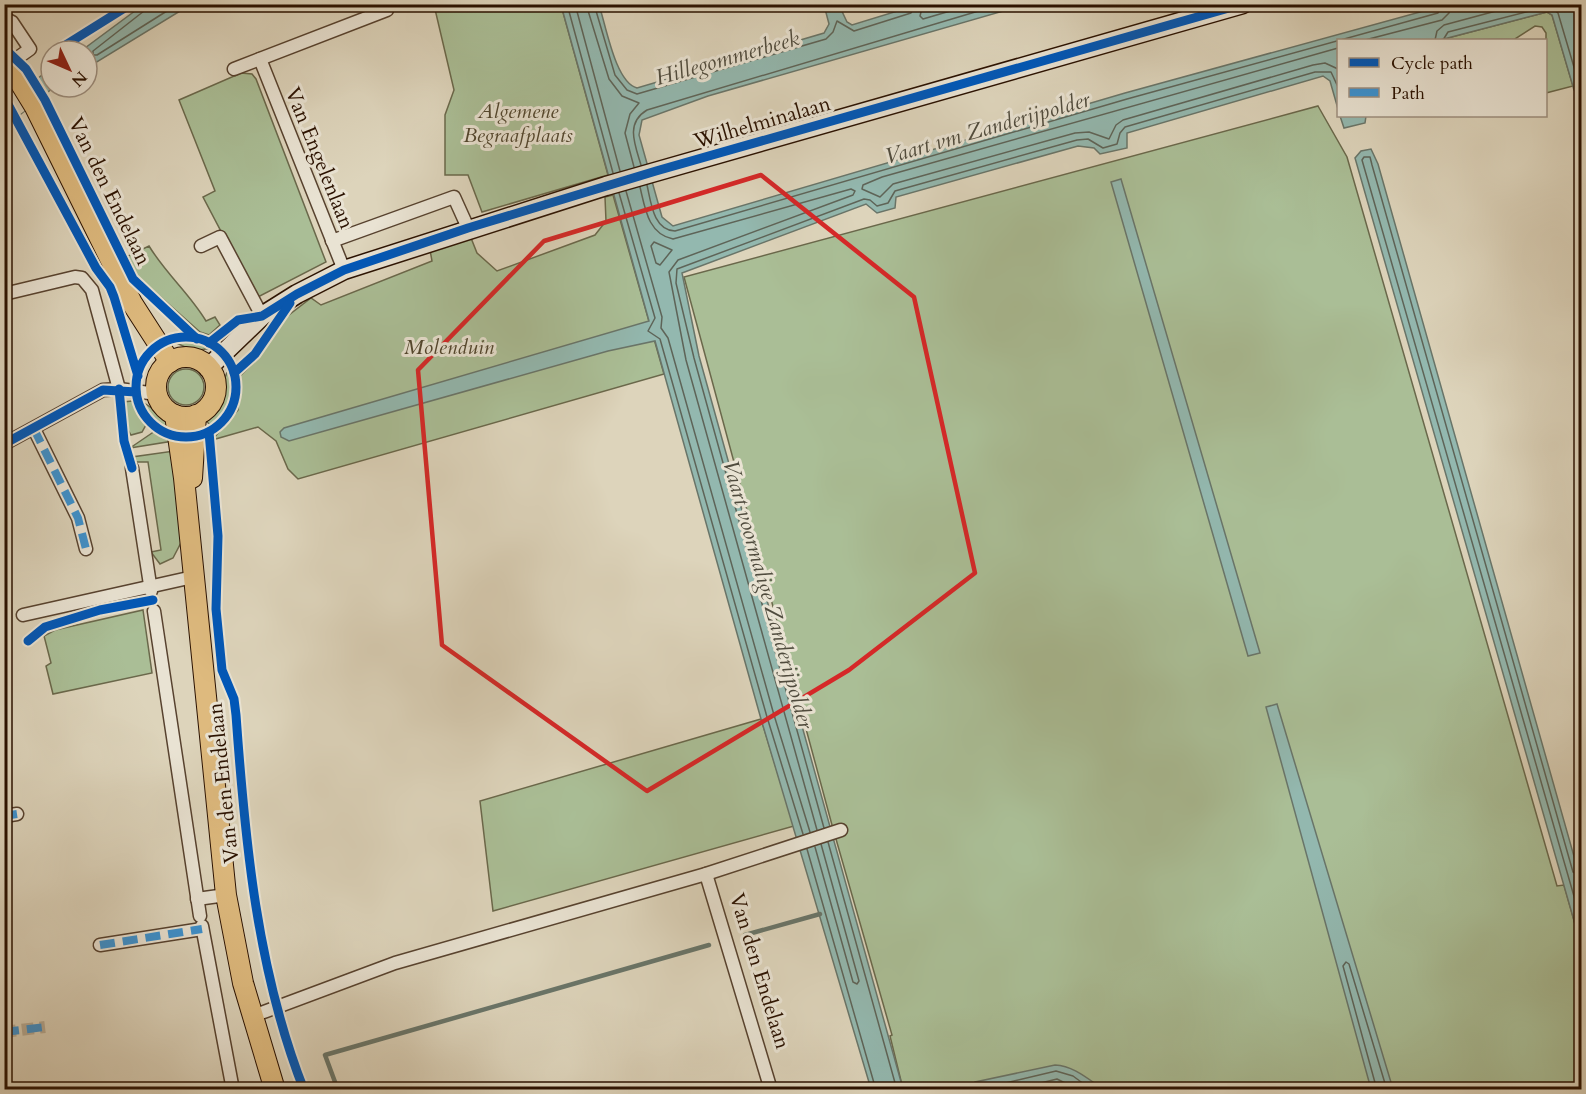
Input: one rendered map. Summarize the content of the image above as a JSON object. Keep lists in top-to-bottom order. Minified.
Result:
{"streets":{"main road":["Wilhelminalaan","Van den Endelaan"],"street":["Van Engelenlaan"]},"crossings":[["Wilhelminalaan","Van Engelenlaan"],["Wilhelminalaan","Van den Endelaan"]],"water":["Hillegommerbeek","Vaart vm Zanderijpolder","Vaart voormalige Zanderijpolder"],"parks":["Algemene Begraafplaats","Molenduin"],"legend":["Cycle path","Path"],"north":"bottom right"}
